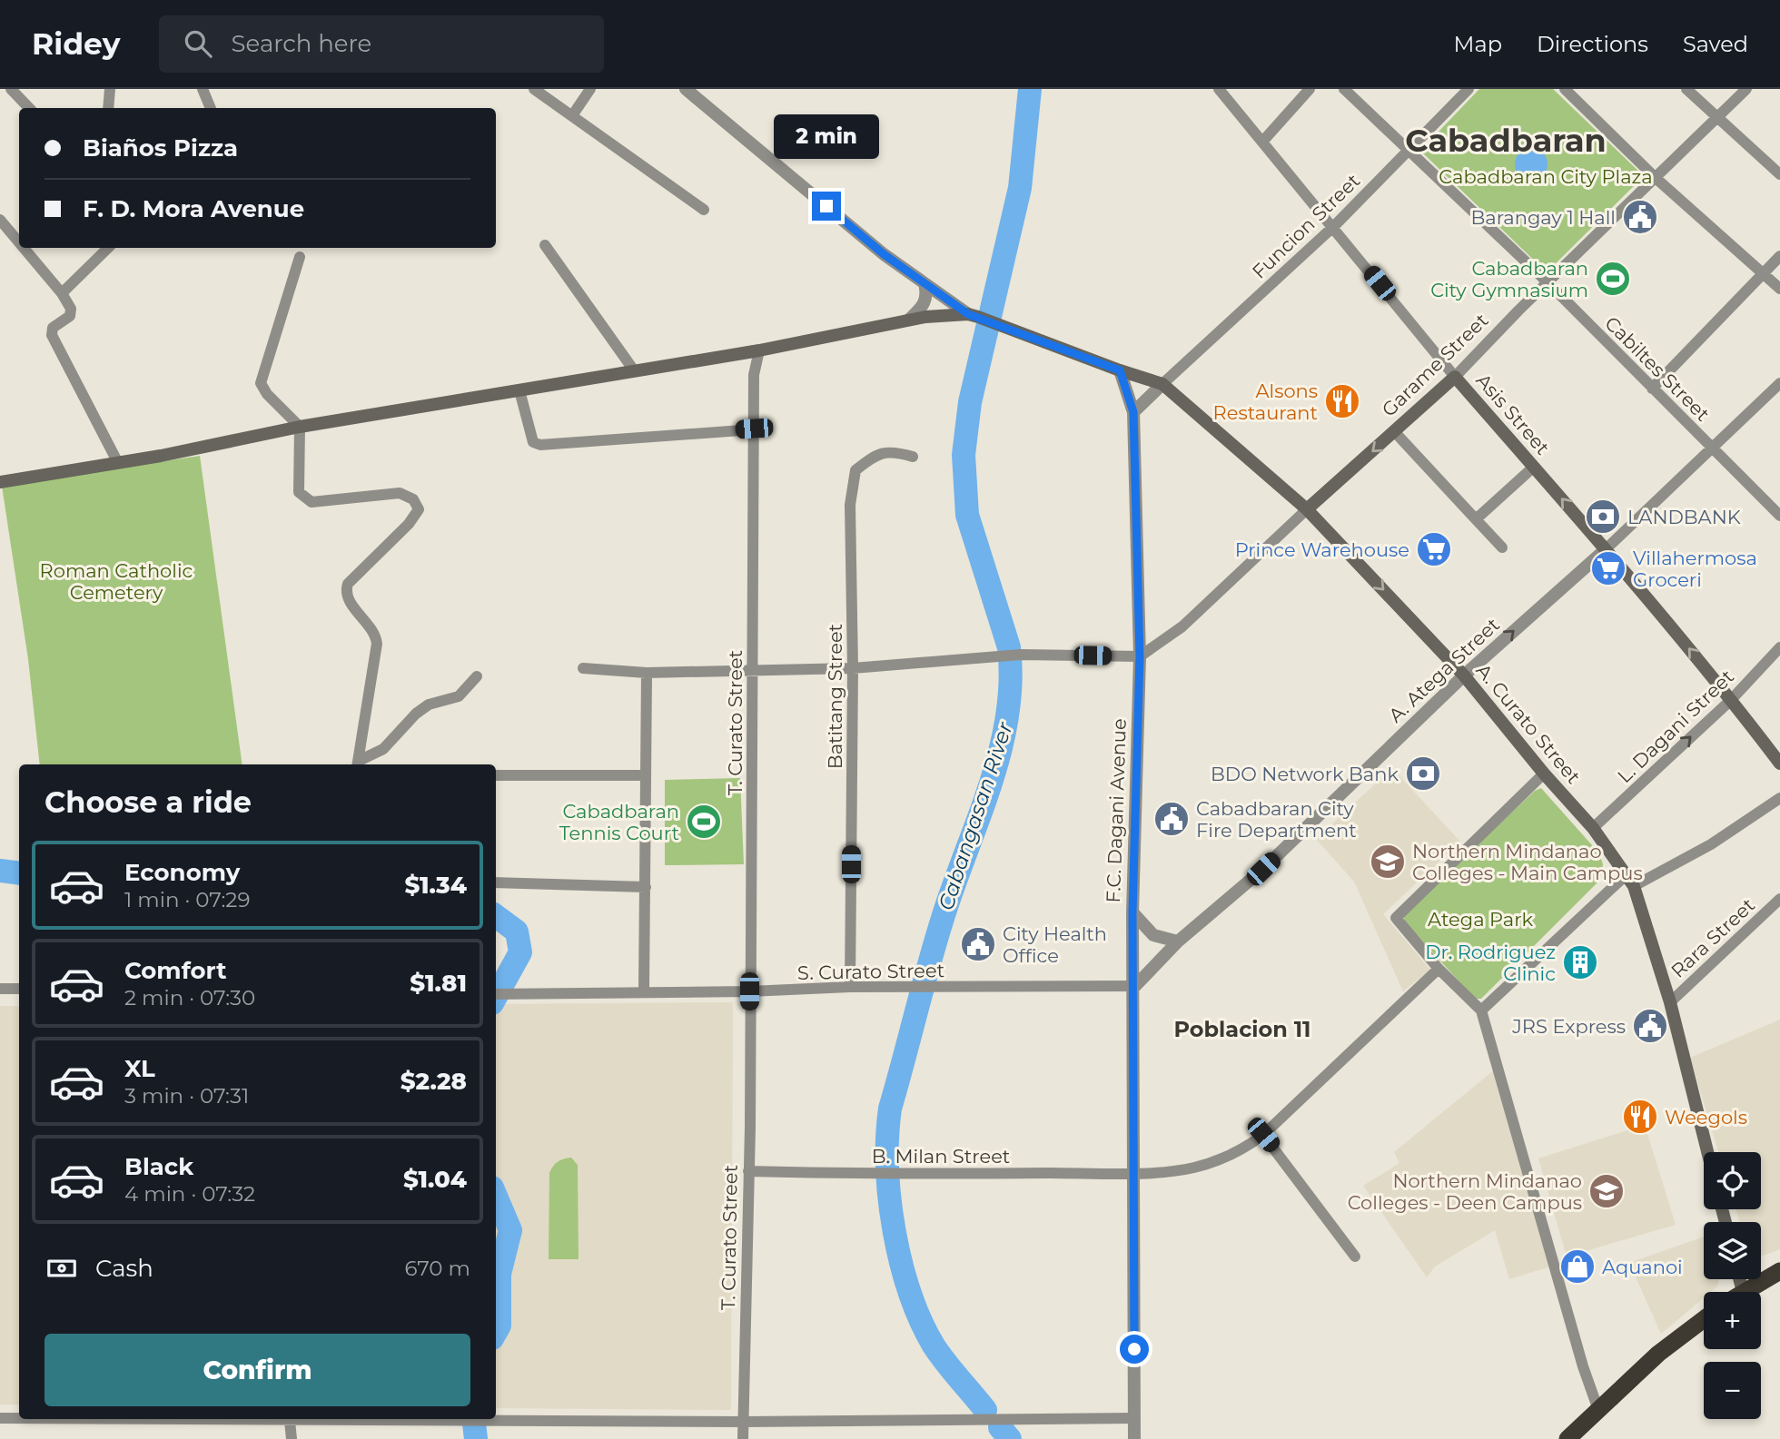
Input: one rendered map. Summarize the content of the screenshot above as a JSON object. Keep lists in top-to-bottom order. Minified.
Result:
{"streets":{"main road":["Garame Street","Asis Street","A. Curato Street"],"street":["Funcion Street","Cabiltes Street","A. Atega Street","Batitang Street","T. Curato Street","L. Dagani Street","F.C. Dagani Avenue","Rara Street","S. Curato Street","B. Milan Street"]},"crossings":[["Funcion Street","Cabiltes Street"],["Funcion Street","Asis Street"],["Funcion Street","A. Curato Street"],["Garame Street","Cabiltes Street"],["Garame Street","Asis Street"],["Garame Street","A. Curato Street"],["Garame Street","F.C. Dagani Avenue"],["Cabiltes Street","A. Atega Street"],["Asis Street","A. Atega Street"],["Asis Street","L. Dagani Street"],["A. Atega Street","A. Curato Street"],["A. Atega Street","F.C. Dagani Avenue"],["A. Atega Street","S. Curato Street"],["Batitang Street","S. Curato Street"],["T. Curato Street","S. Curato Street"],["T. Curato Street","B. Milan Street"],["A. Curato Street","L. Dagani Street"],["A. Curato Street","Rara Street"],["F.C. Dagani Avenue","S. Curato Street"],["F.C. Dagani Avenue","B. Milan Street"]],"districts":["Cabadbaran","Poblacion 11"],"water":["Cabangasan River"],"parks":["Cabadbaran City Plaza","Roman Catholic Cemetery","Atega Park"],"places":{"public building":["Barangay 1 Hall","Cabadbaran City Fire Department","City Health Office","JRS Express"],"sports":["Cabadbaran City Gymnasium","Cabadbaran Tennis Court"],"restaurant":["Alsons Restaurant","Weegols"],"bank":["LANDBANK","BDO Network Bank"],"supermarket":["Prince Warehouse","Villahermosa Groceri"],"school or university":["Northern Mindanao Colleges - Main Campus","Northern Mindanao Colleges - Deen Campus"],"building":["Dr. Rodriguez Clinic"],"shop":["Aquanoi"]},"page":{"header":"Ridey","search":"Search here","nav":["Map","Directions","Saved"],"banner":["Biaños Pizza","F. D. Mora Avenue"],"bubble":"2 min","heading":"Choose a ride","list":[{"name":"Economy","note":"1 min · 07:29","value":"$1.34"},{"name":"Comfort","note":"2 min · 07:30","value":"$1.81"},{"name":"XL","note":"3 min · 07:31","value":"$2.28"},{"name":"Black","note":"4 min · 07:32","value":"$1.04"}],"map_buttons":["+","−"],"pay":["Cash","670 m"],"buttons":"Confirm"}}
